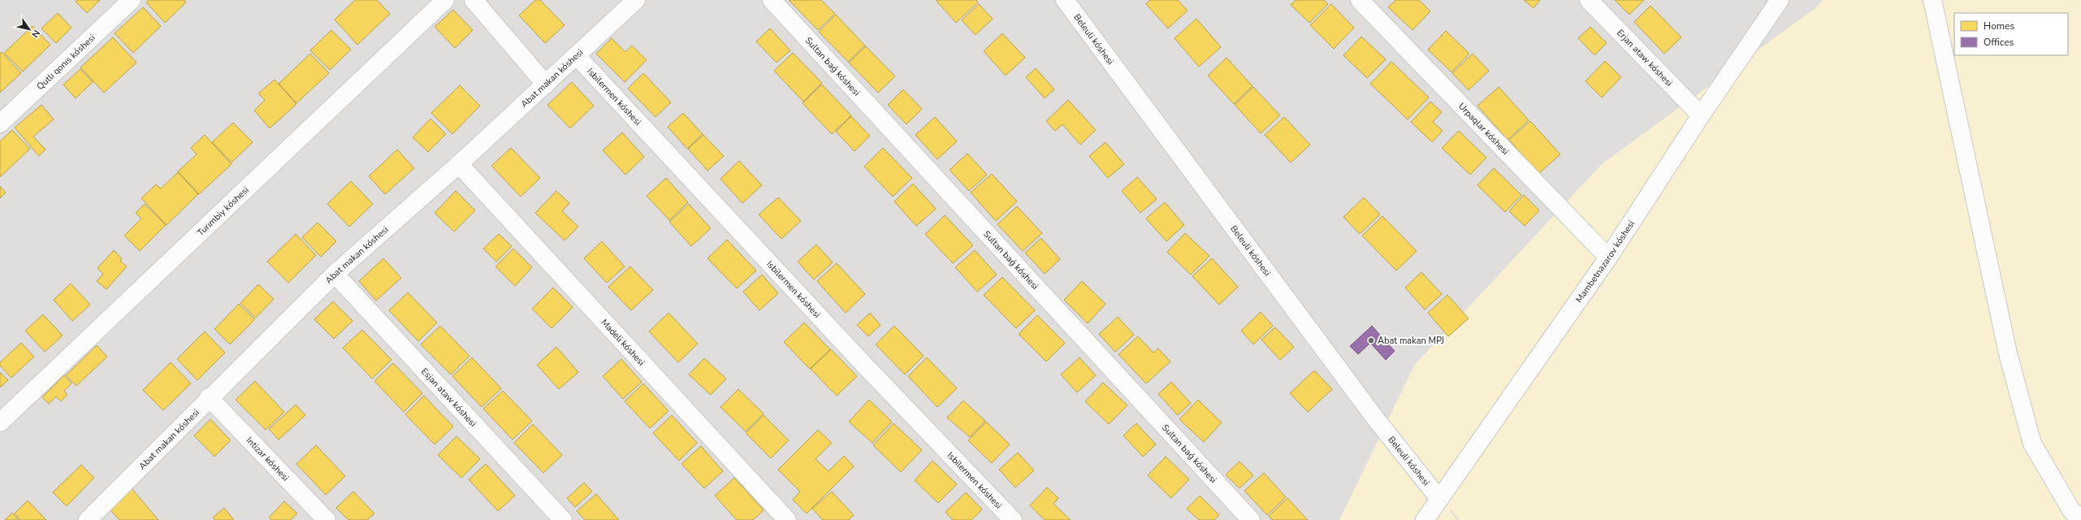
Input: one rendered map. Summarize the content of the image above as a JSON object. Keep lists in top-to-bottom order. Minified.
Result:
{"streets":{"street":["Beleuli kóshesi","Erjan ataw kóshesi","Qutlı qonıs kóshesi","Sultan baǵ kóshesi","Abat makan kóshesi","Isbilermen kóshesi","Urpaqlar kóshesi","Turımbiy kóshesi","Mambetnazarov kóshesi","Madeli kóshesi","Esjan ataw kóshesi","Intizar kóshesi"]},"crossings":[["Beleuli kóshesi","Mambetnazarov kóshesi"],["Erjan ataw kóshesi","Mambetnazarov kóshesi"],["Abat makan kóshesi","Isbilermen kóshesi"],["Abat makan kóshesi","Madeli kóshesi"],["Abat makan kóshesi","Esjan ataw kóshesi"],["Abat makan kóshesi","Intizar kóshesi"],["Urpaqlar kóshesi","Mambetnazarov kóshesi"]],"places":["Abat makan MPJ"],"legend":["Homes","Offices"],"north":"bottom right"}
